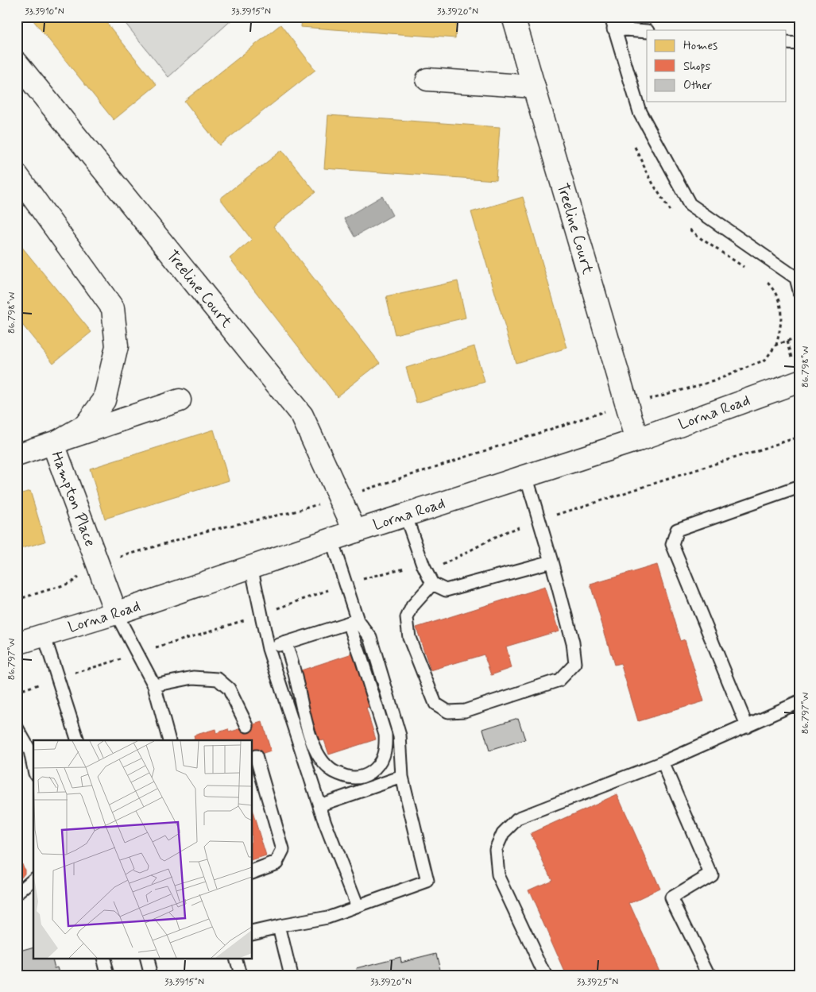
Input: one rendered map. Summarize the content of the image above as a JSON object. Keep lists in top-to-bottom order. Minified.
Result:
{"streets":{"street":["Treeline Court","Lorna Road","Hampton Place"]},"crossings":[["Treeline Court","Lorna Road"],["Lorna Road","Hampton Place"]],"legend":["Homes","Shops","Other"],"coordinates":["33.3910°N","33.3915°N","33.3920°N","86.798°W","86.797°W","33.3925°N"]}
